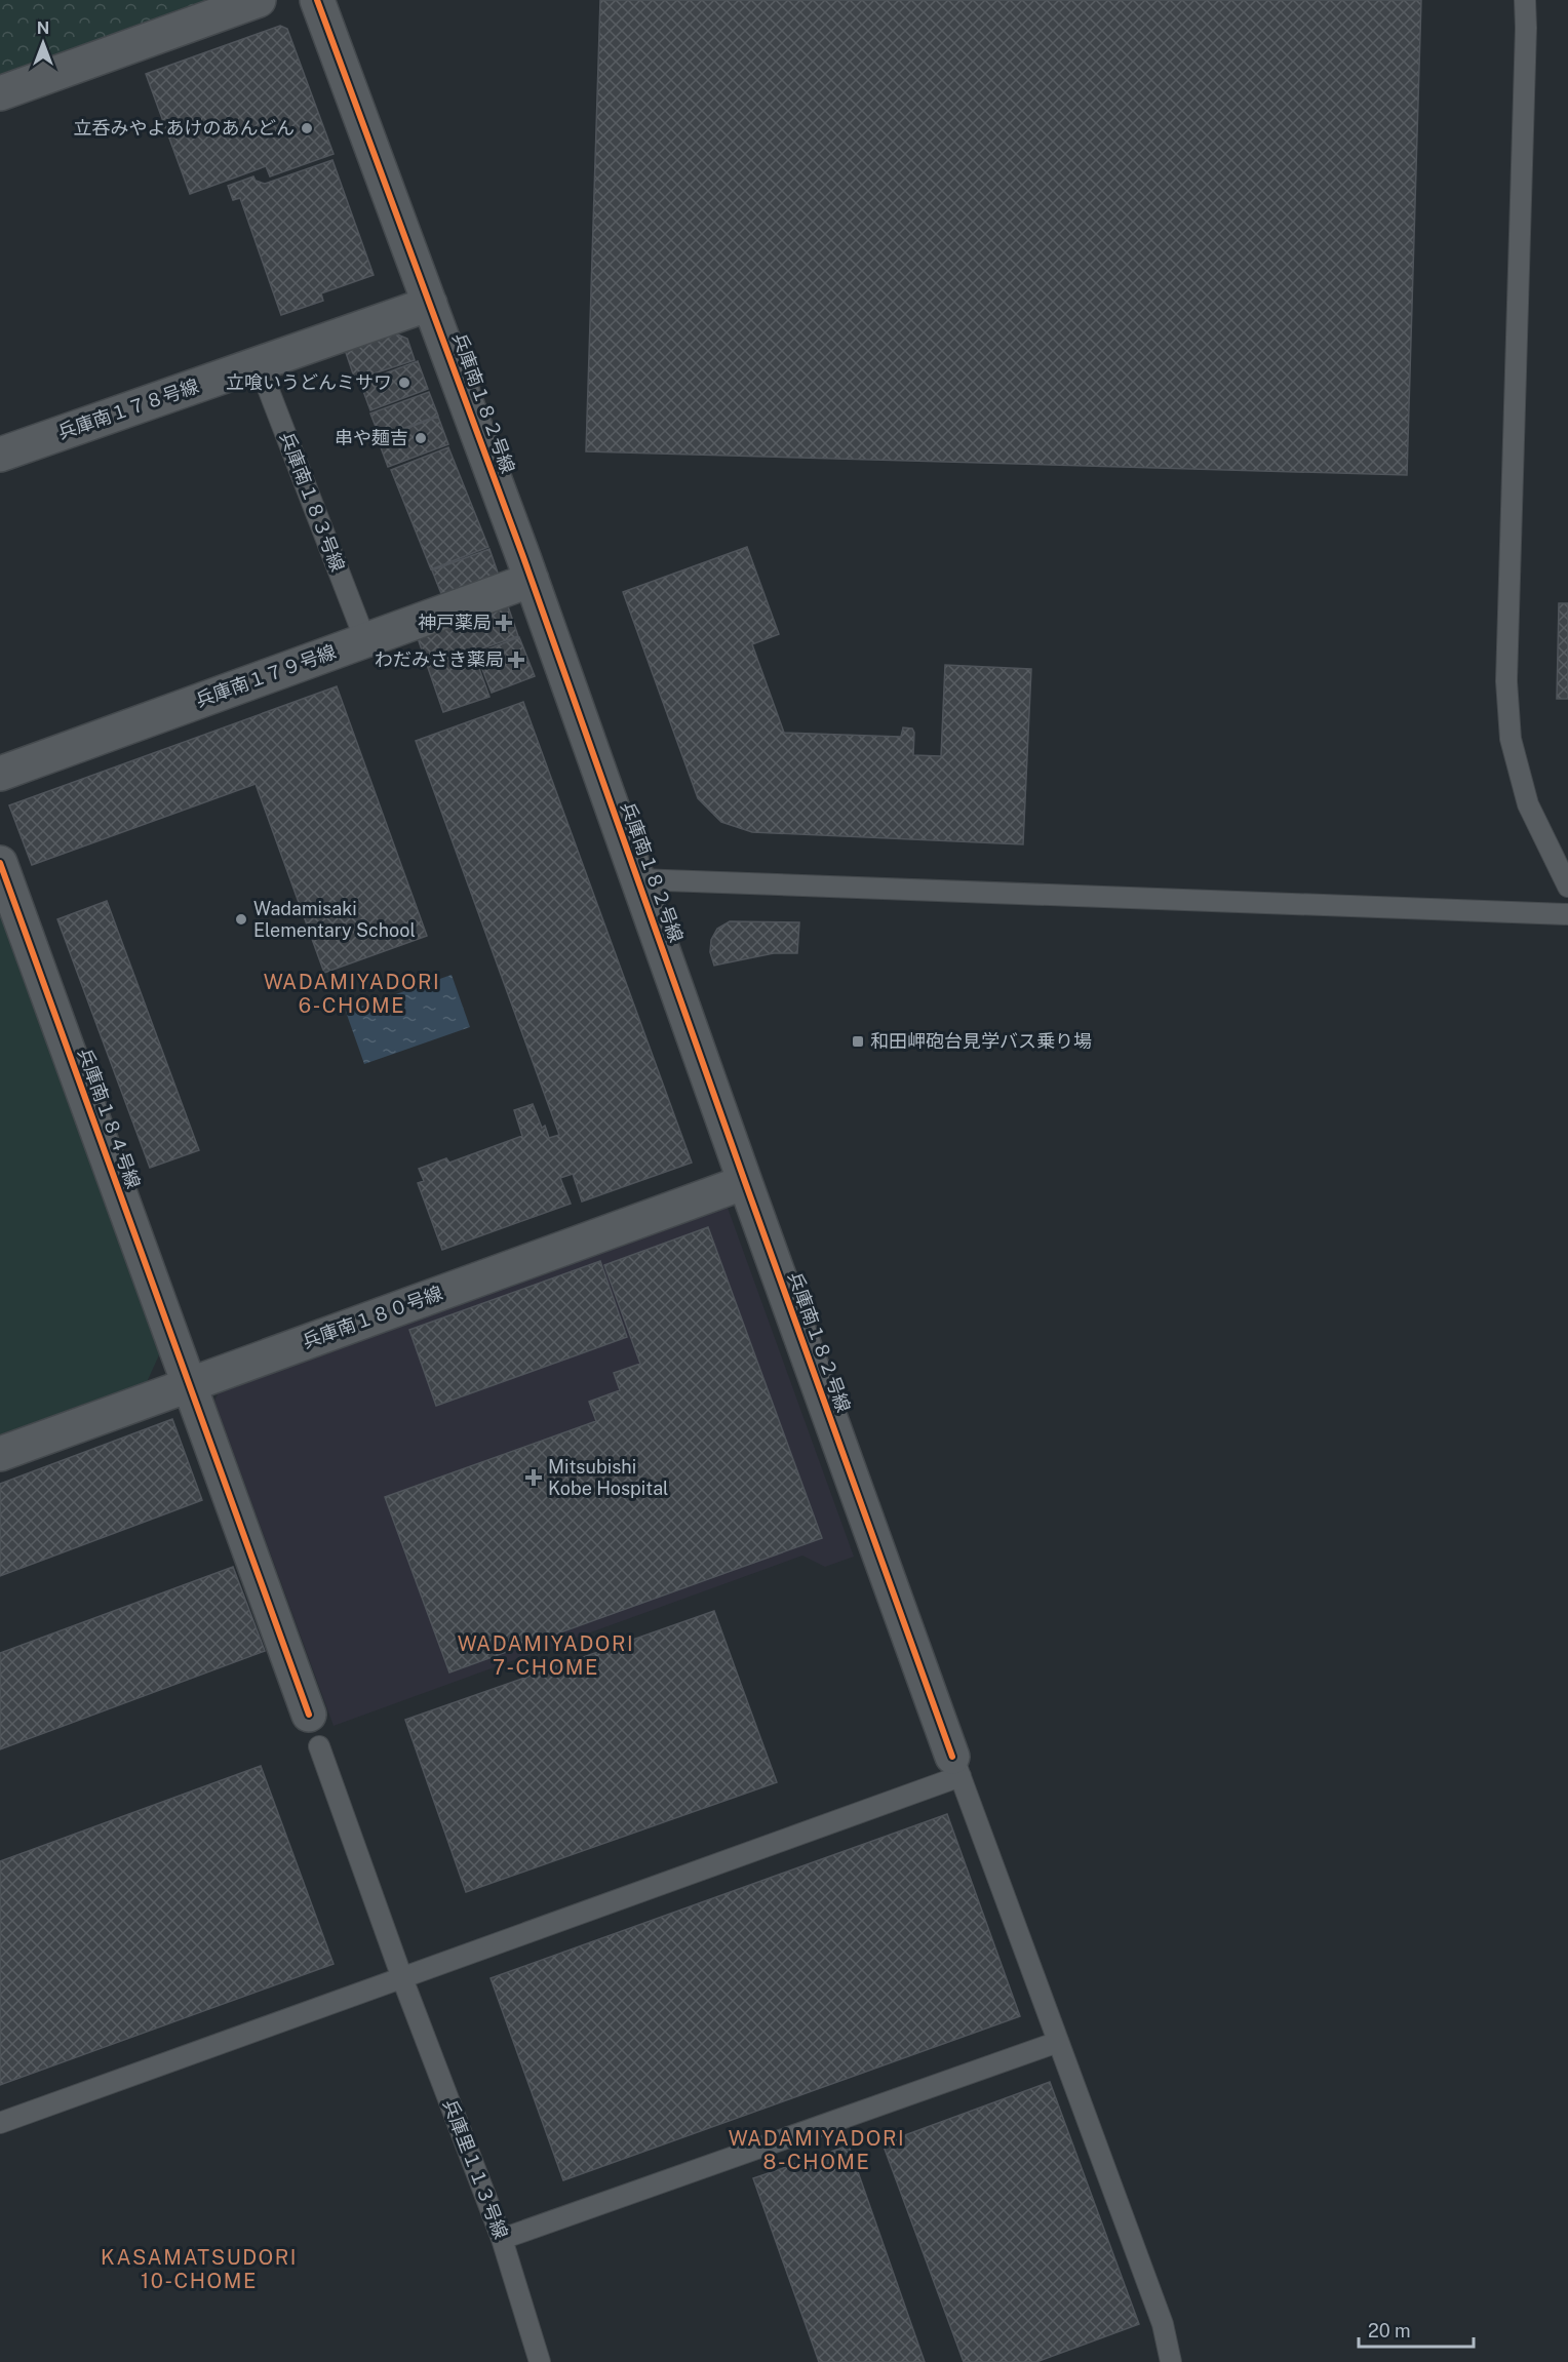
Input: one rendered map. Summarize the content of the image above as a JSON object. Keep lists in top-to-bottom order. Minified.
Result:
{"streets":{"street":["兵庫南１８２号線","兵庫南１７８号線","兵庫南１７９号線","兵庫南１８４号線","兵庫南１８０号線"],"lane":["兵庫南１８３号線","兵庫里１１３号線"]},"crossings":[["兵庫南１８２号線","兵庫南１７８号線"],["兵庫南１８２号線","兵庫南１７９号線"],["兵庫南１８２号線","兵庫南１８０号線"],["兵庫南１７８号線","兵庫南１８３号線"],["兵庫南１８３号線","兵庫南１７９号線"],["兵庫南１８４号線","兵庫南１８０号線"]],"districts":["WADAMIYADORI 6-CHOME","WADAMIYADORI 7-CHOME","WADAMIYADORI 8-CHOME","KASAMATSUDORI 10-CHOME"],"places":{"other":["立呑みやよあけのあんどん","立喰いうどんミサワ","串や麺吉","Wadamisaki Elementary School"],"health":["神戸薬局","わだみさき薬局","Mitsubishi Kobe Hospital"],"transit":["和田岬砲台見学バス乗り場"]},"scale_bar":"20 m","north":"top"}
